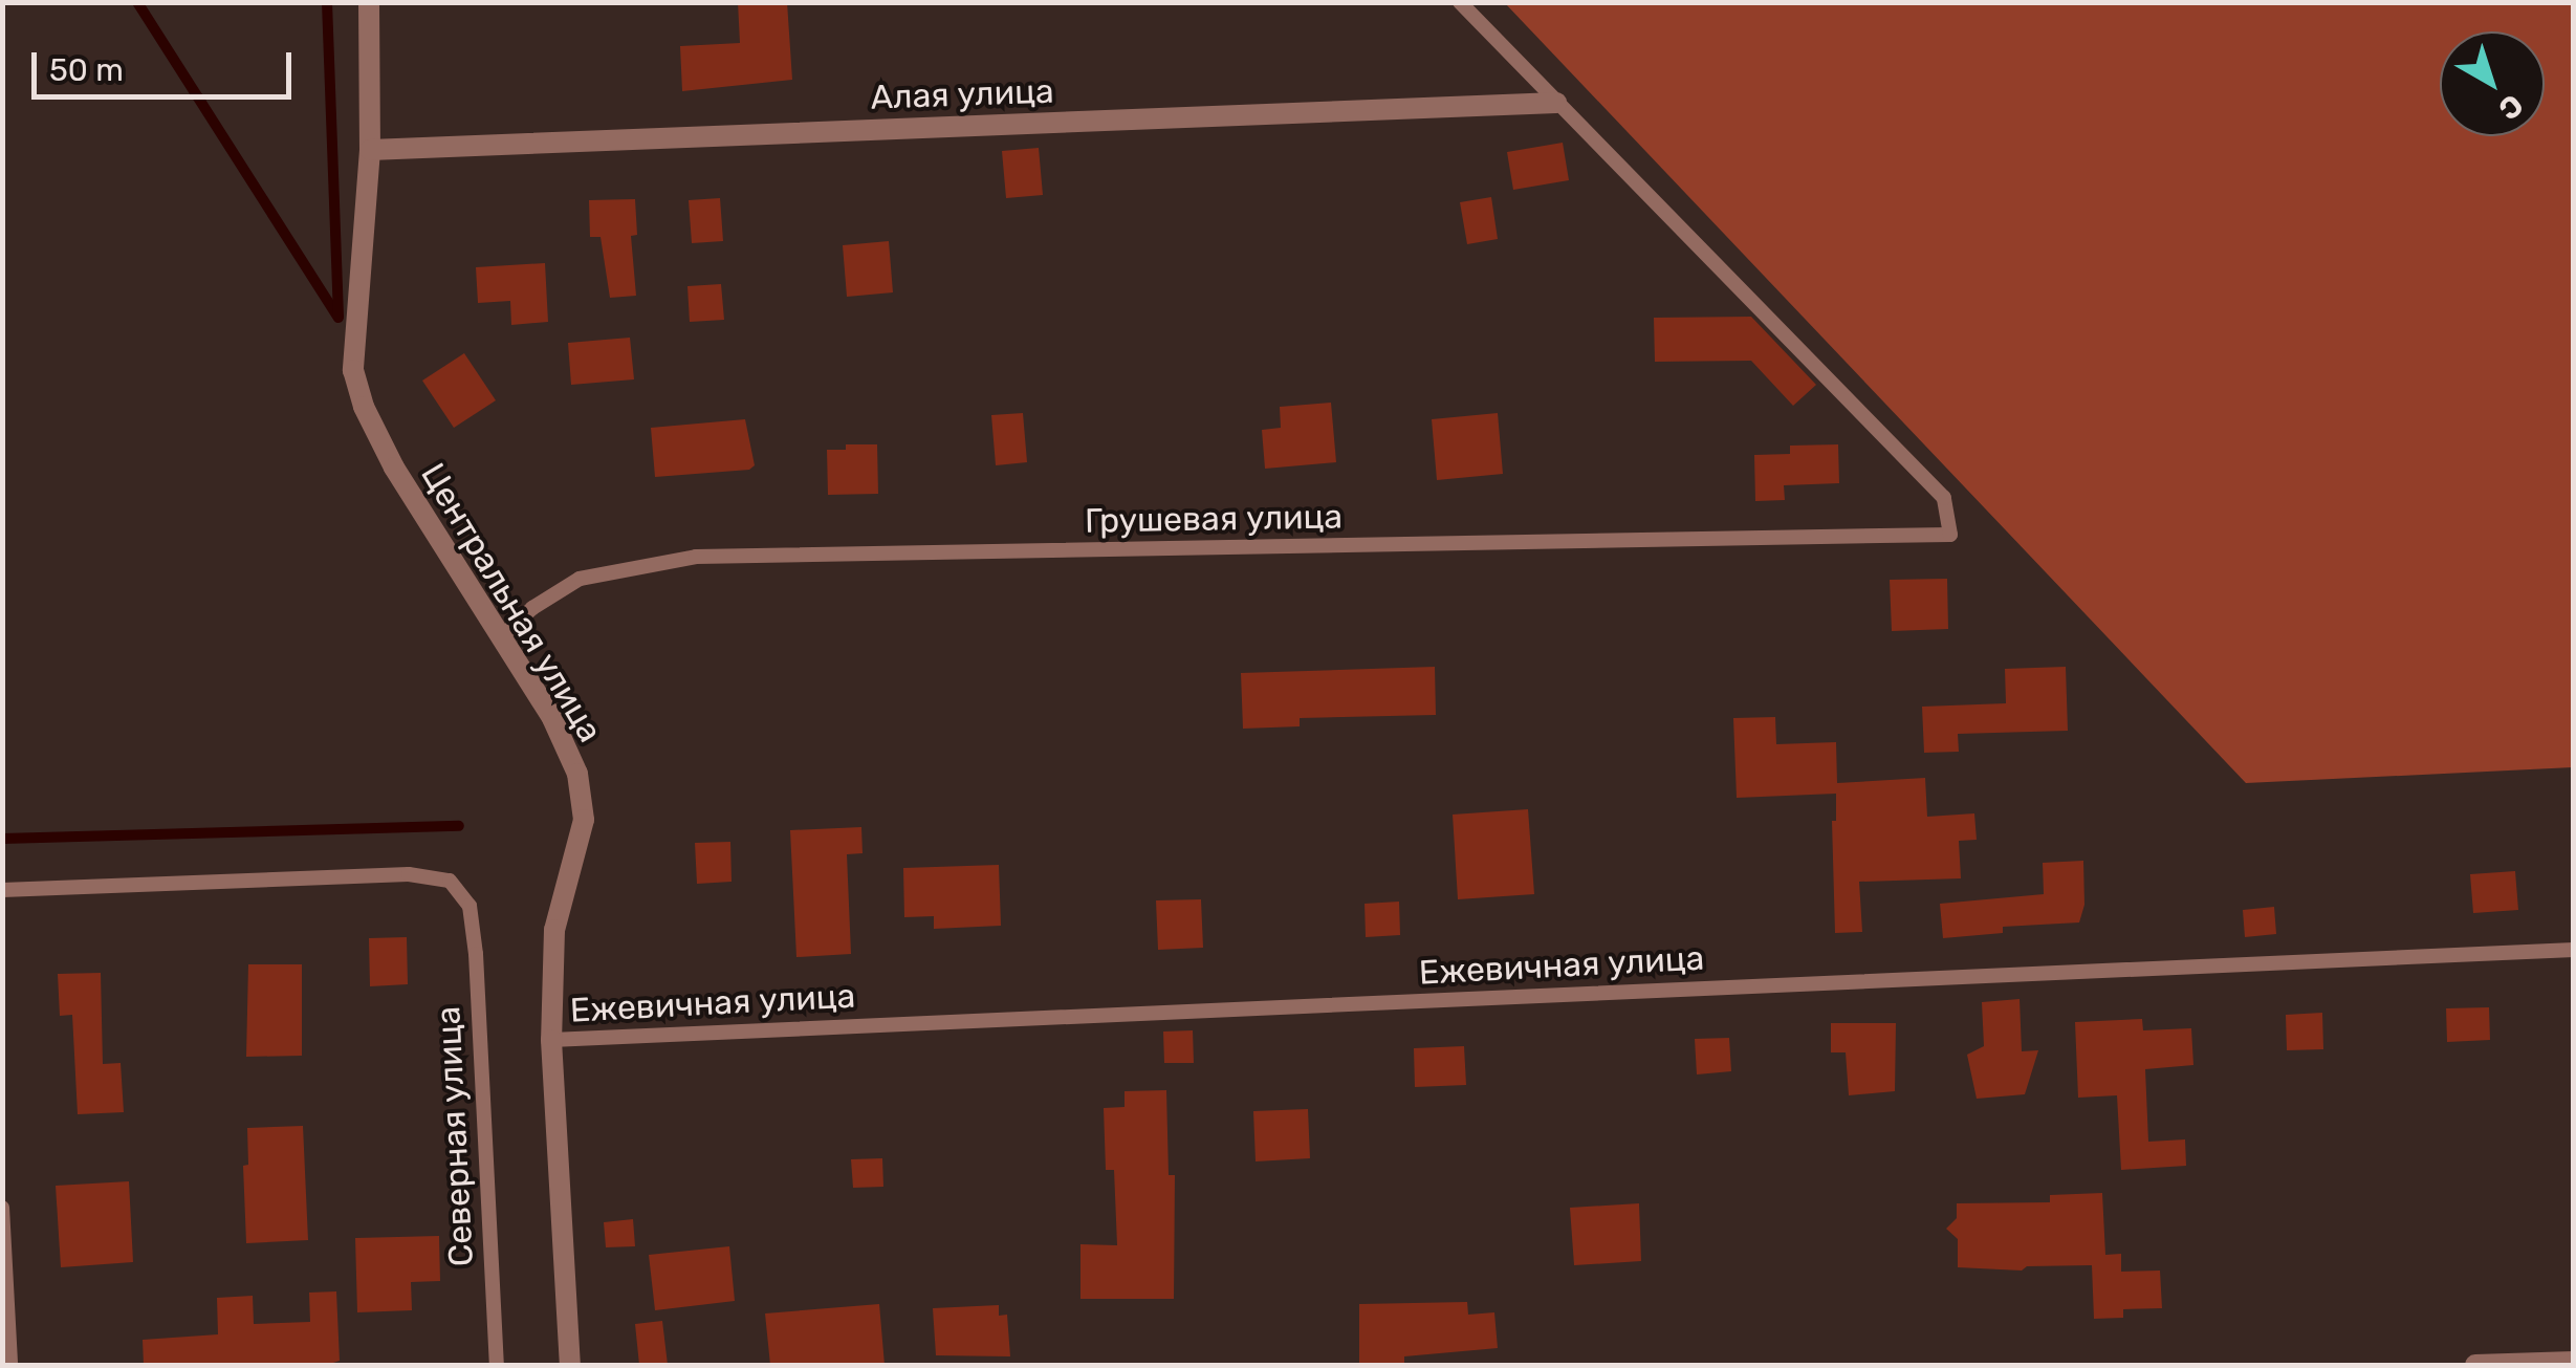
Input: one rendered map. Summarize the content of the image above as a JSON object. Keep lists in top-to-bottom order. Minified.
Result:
{"streets":{"street":["Алая улица","Центральная улица"],"lane":["Грушевая улица","Ежевичная улица","Северная улица"]},"crossings":[["Алая улица","Грушевая улица"],["Алая улица","Центральная улица"],["Грушевая улица","Центральная улица"],["Центральная улица","Ежевичная улица"]],"scale_bar":"50 m","north":"bottom right"}
